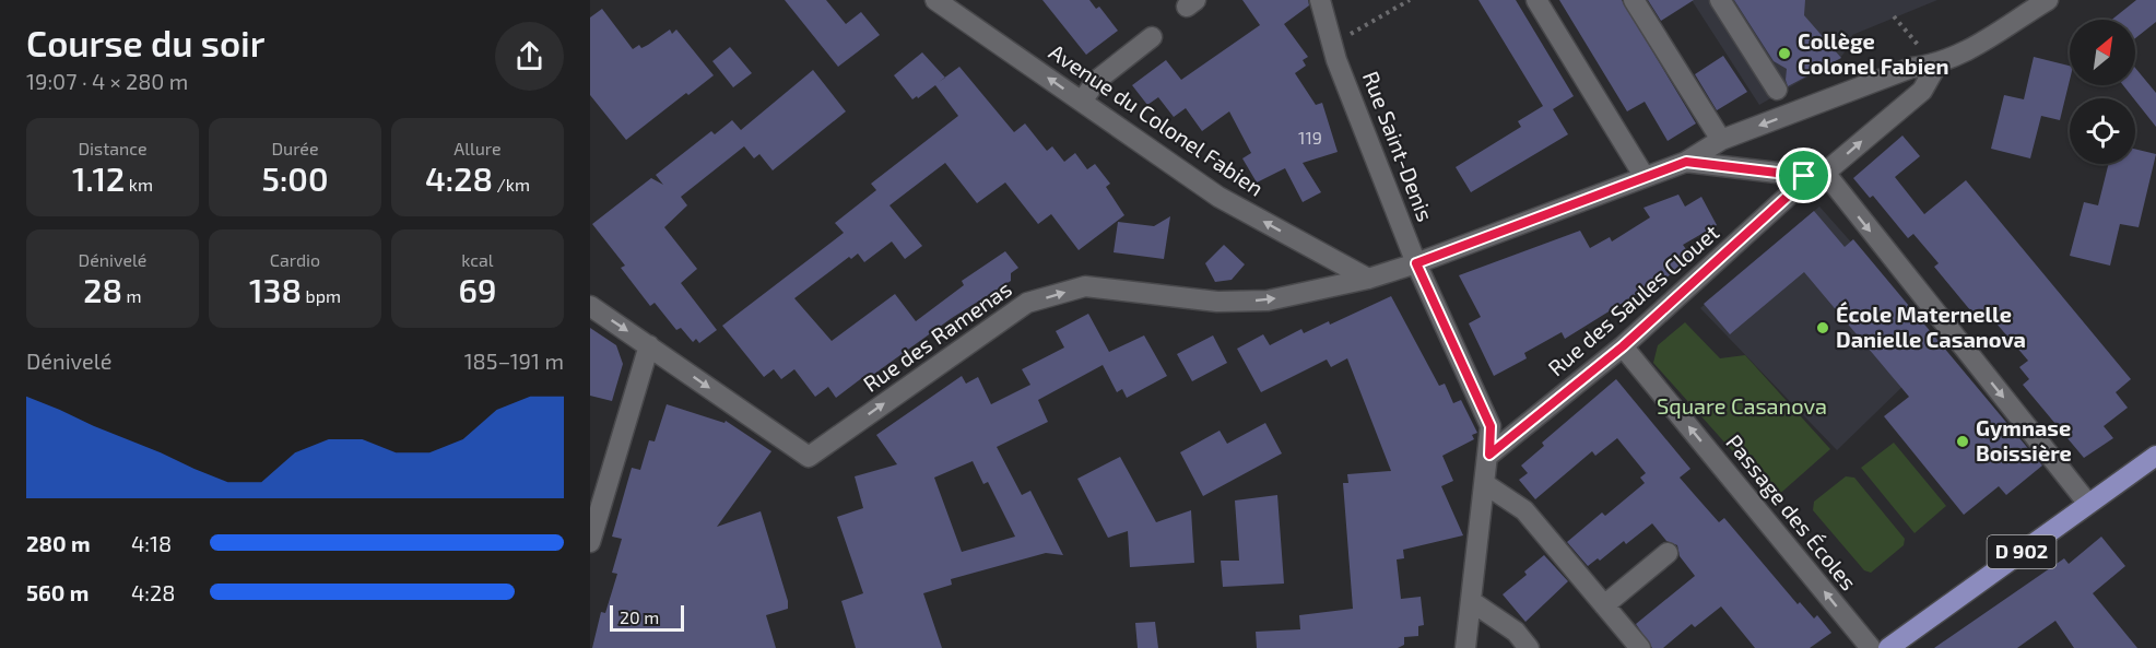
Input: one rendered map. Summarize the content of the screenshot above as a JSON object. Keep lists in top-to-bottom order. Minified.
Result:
{"streets":{"main road":["D 902"],"street":["Avenue du Colonel Fabien","Rue Saint-Denis","Rue des Saules Clouet","Rue des Ramenas","Passage des Écoles"]},"crossings":[["Avenue du Colonel Fabien","Rue des Ramenas"],["Rue Saint-Denis","Rue des Saules Clouet"],["Rue des Saules Clouet","Passage des Écoles"]],"one_way":["Avenue du Colonel Fabien","Rue des Ramenas","Passage des Écoles"],"parks":["Square Casanova"],"places":["Collège Colonel Fabien","École Maternelle Danielle Casanova","Gymnase Boissière"],"house_numbers":["119"],"scale_bar":"20 m","north":"top right","page":{"heading":["Course du soir","19:07 · 4 × 280 m"],"stats":[["Distance","1.12 km"],["Durée","5:00"],["Allure","4:28 /km"],["Dénivelé","28 m"],["Cardio","138 bpm"],["kcal","69"]],"chart":["Dénivelé","185–191 m"],"list":[{"name":"280 m","note":"4:18"},{"name":"560 m","note":"4:28"}],"scale":"20 m"}}
